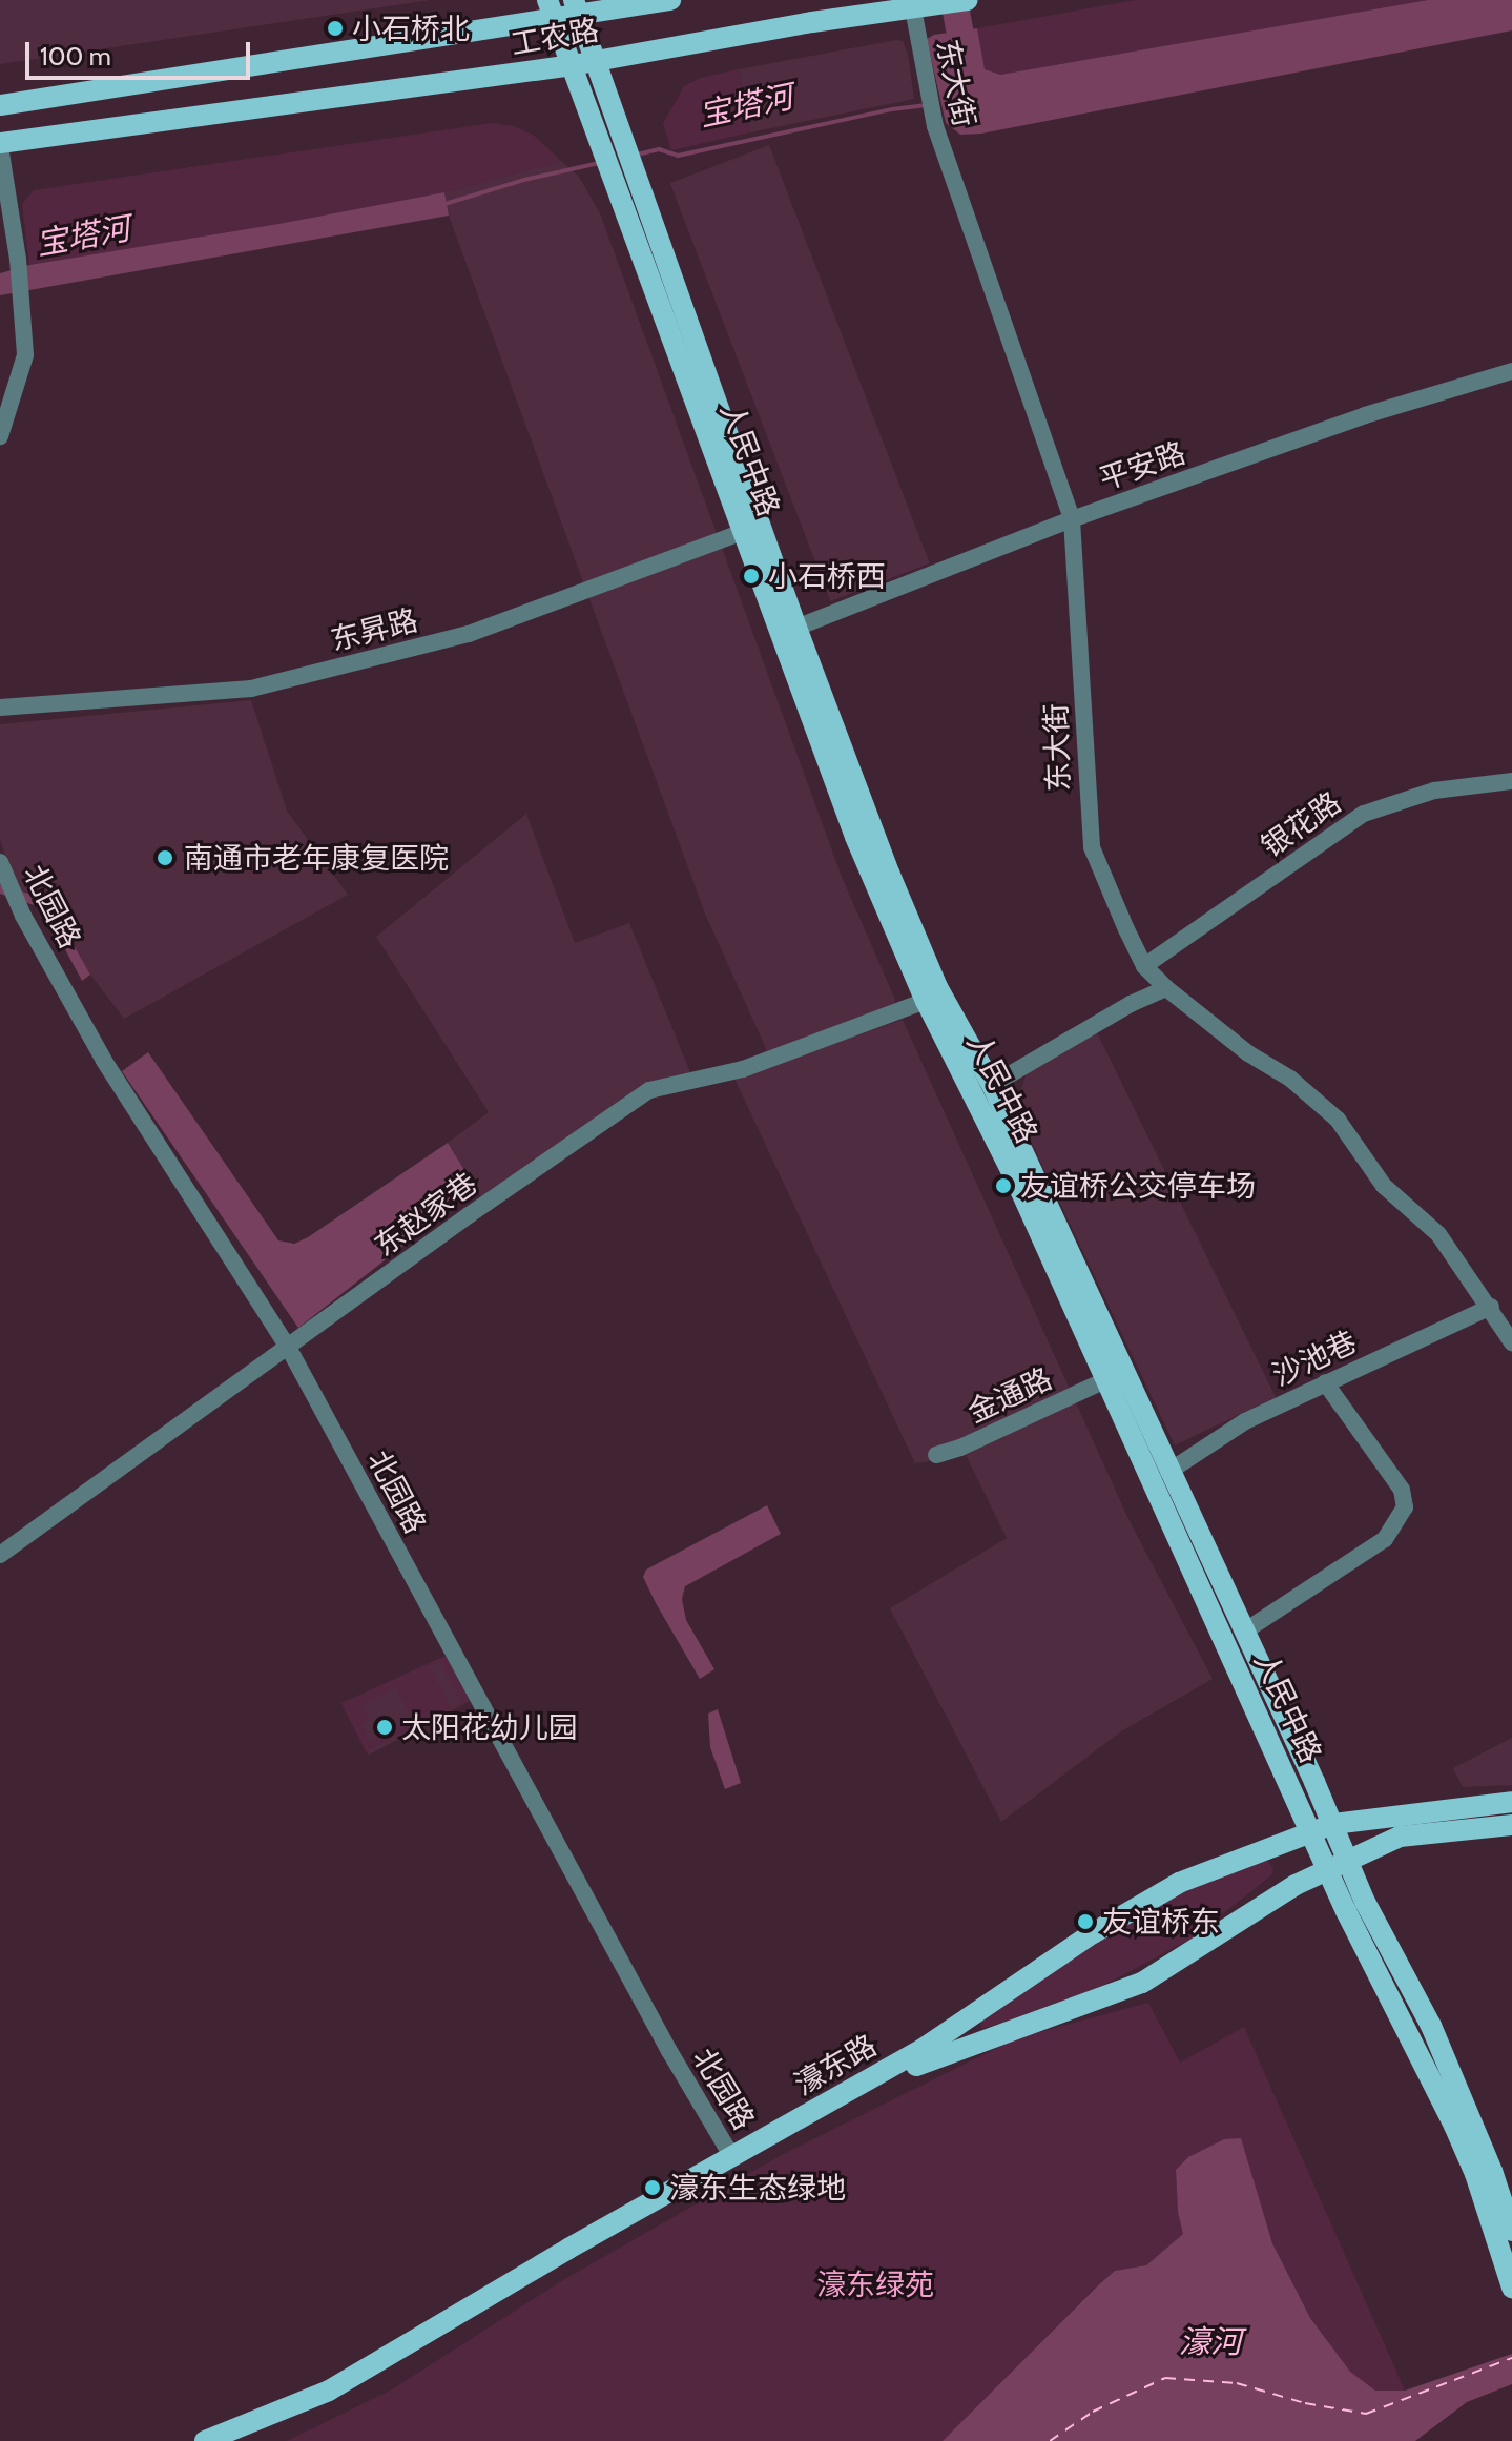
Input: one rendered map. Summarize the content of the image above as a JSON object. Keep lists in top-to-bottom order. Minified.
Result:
{"streets":{"main road":["工农路","人民中路","濠东路"],"street":["东大街","平安路","东昇路","银花路","北园路","东赵家巷","沙池巷","金通路"]},"crossings":[["工农路","东大街"],["工农路","人民中路"],["东大街","平安路"],["东大街","银花路"],["东大街","沙池巷"],["人民中路","平安路"],["人民中路","东昇路"],["人民中路","东赵家巷"],["人民中路","沙池巷"],["人民中路","金通路"],["人民中路","濠东路"],["北园路","东赵家巷"],["北园路","濠东路"]],"water":["宝塔河","濠河"],"parks":["濠东绿苑"],"places":["小石桥北","小石桥西","南通市老年康复医院","友谊桥公交停车场","太阳花幼儿园","友谊桥东","濠东生态绿地"],"scale_bar":"100 m"}
